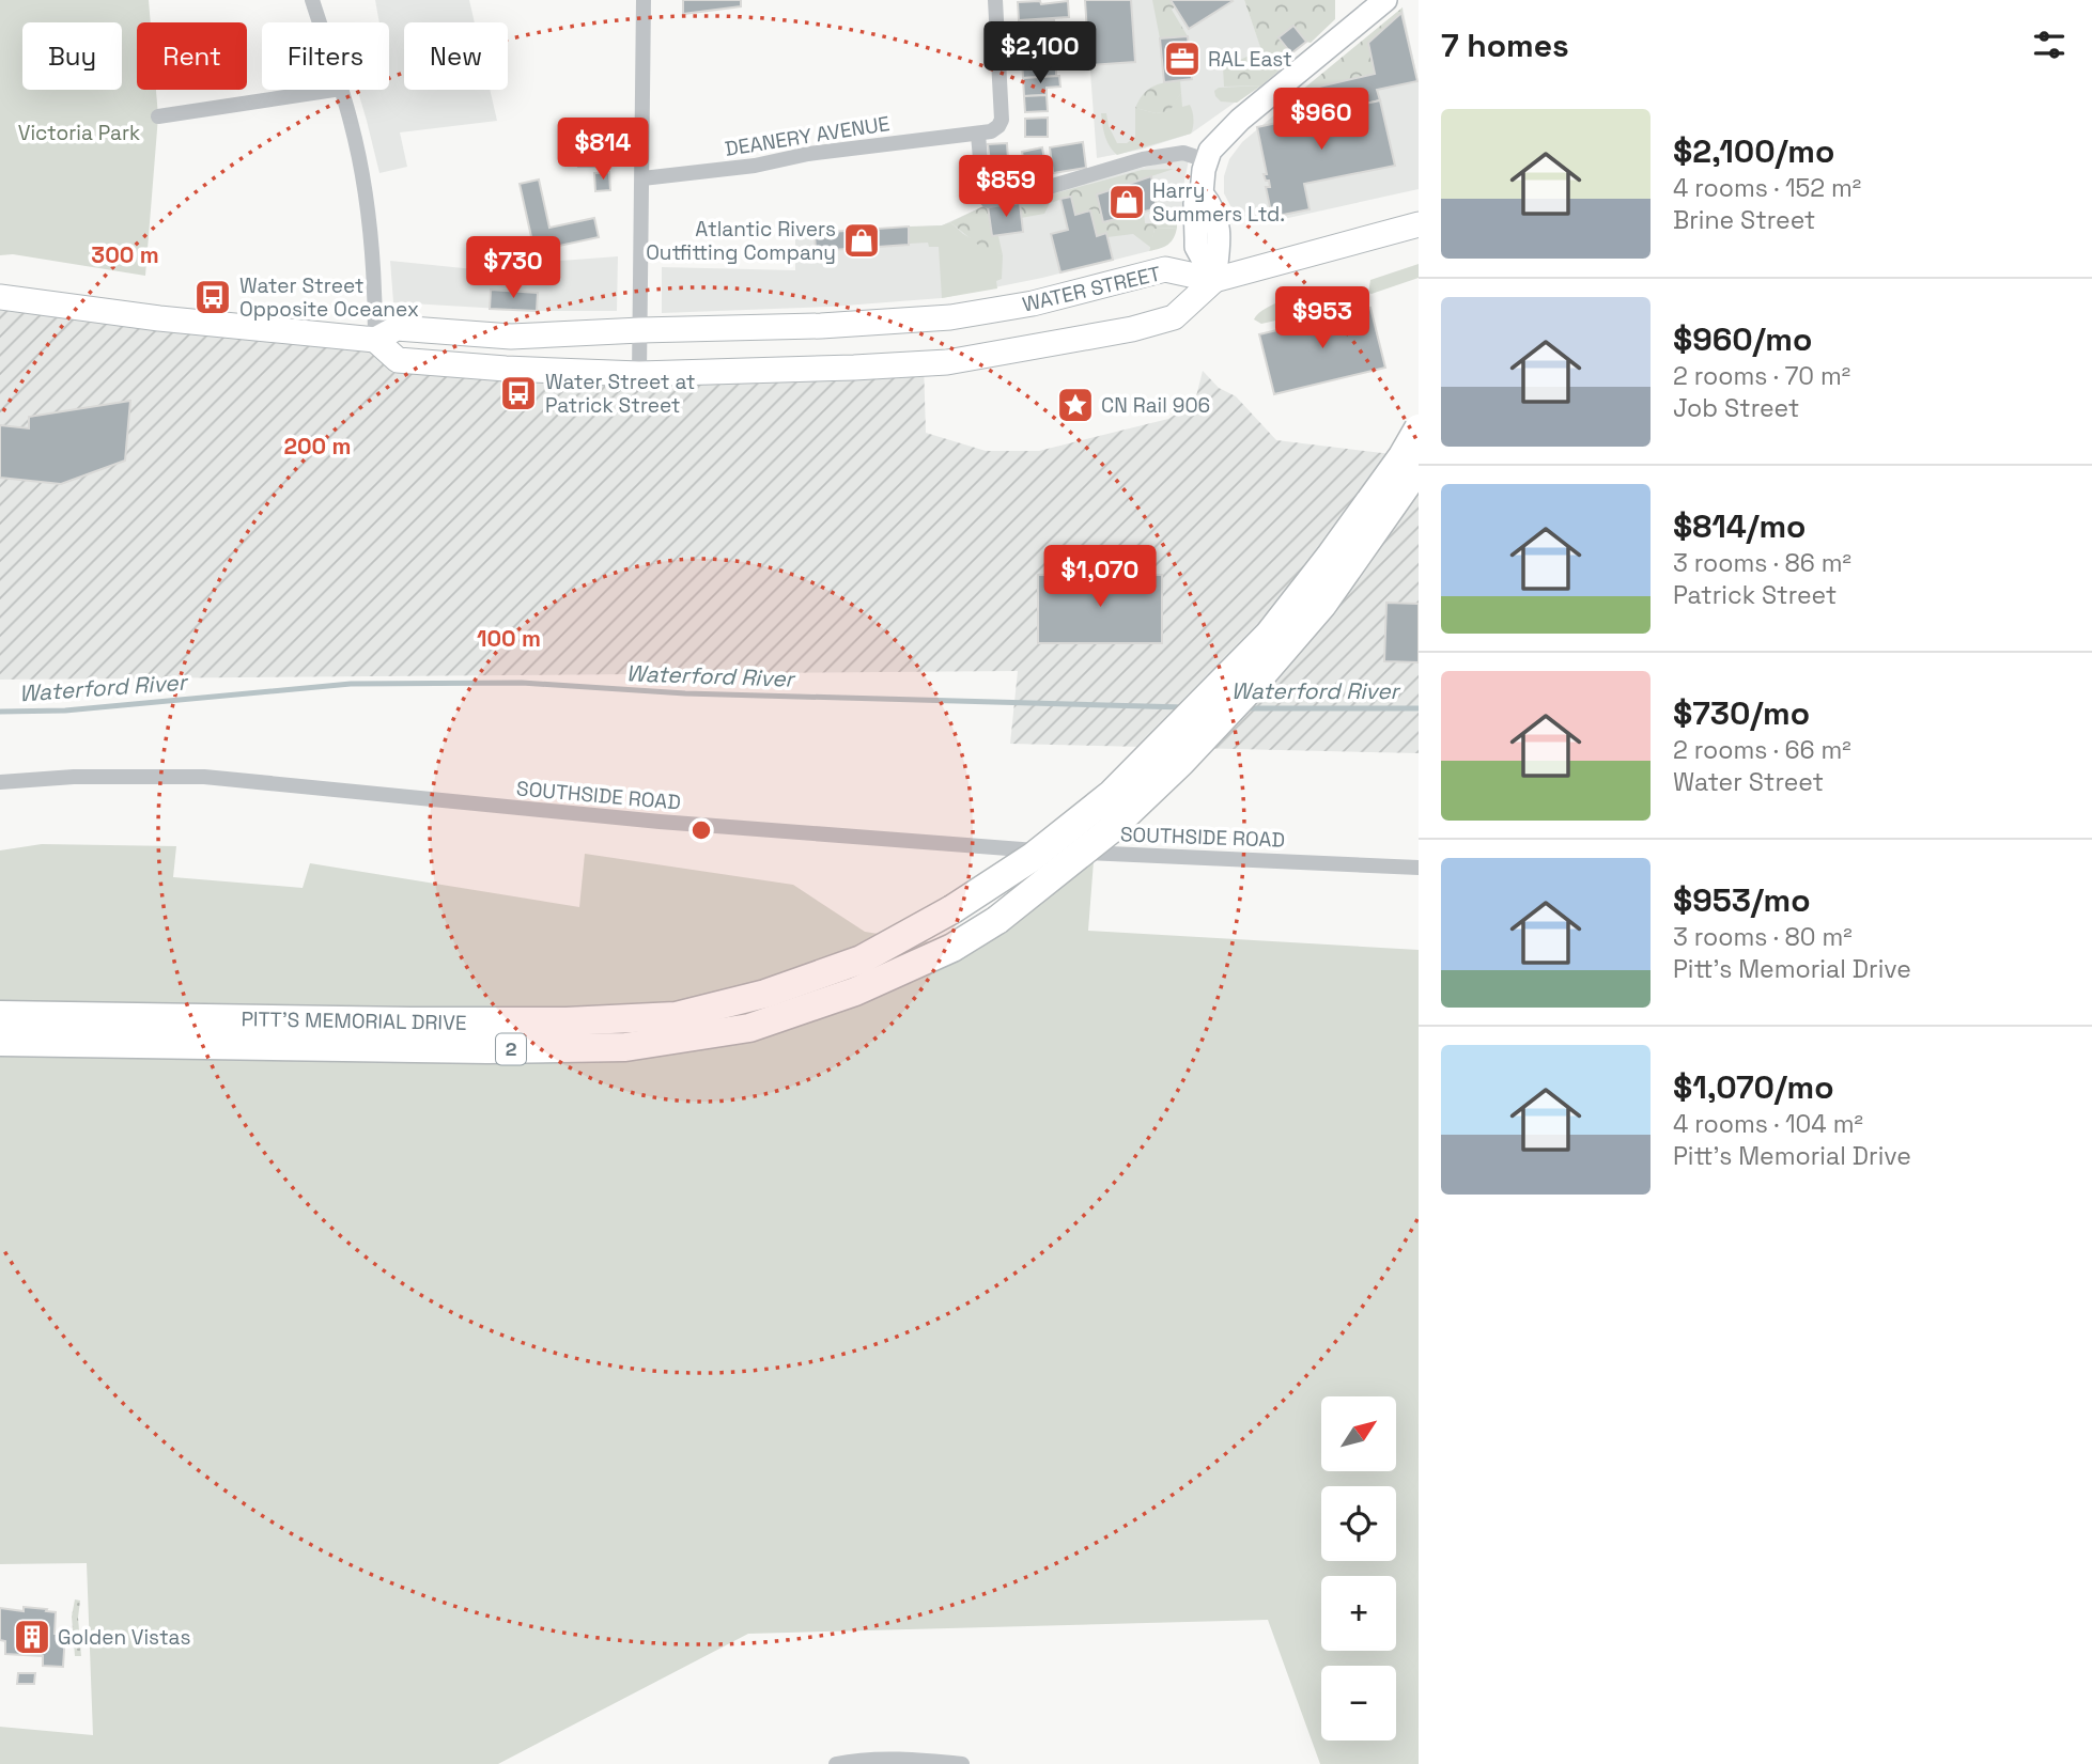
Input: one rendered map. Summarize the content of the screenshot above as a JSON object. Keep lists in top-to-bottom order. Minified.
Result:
{"streets":{"highway":["PITT'S MEMORIAL DRIVE","2"],"main road":["WATER STREET"],"street":["DEANERY AVENUE","SOUTHSIDE ROAD"]},"water":["Waterford River"],"parks":["Victoria Park"],"places":{"office":["RAL East"],"shop":["Harry Summers Ltd.","Atlantic Rivers Outfitting Company"],"bus stop":["Water Street Opposite Oceanex","Water Street at Patrick Street"],"place":["CN Rail 906"],"building":["Golden Vistas"]},"north":"top right","page":{"heading":"7 homes","price":["$2,100","$960","$814","$859","$730","$953","$1,070"],"chip":["Buy","Rent","Filters","New"],"list":[{"name":"$2,100/mo","note":"4 rooms · 152 m² · Brine Street"},{"name":"$960/mo","note":"2 rooms · 70 m² · Job Street"},{"name":"$814/mo","note":"3 rooms · 86 m² · Patrick Street"},{"name":"$730/mo","note":"2 rooms · 66 m² · Water Street"},{"name":"$953/mo","note":"3 rooms · 80 m² · Pitt's Memorial Drive"},{"name":"$1,070/mo","note":"4 rooms · 104 m² · Pitt's Memorial Drive"}],"map_buttons":["+","−"]},"rings":["300 m","200 m","100 m"]}
